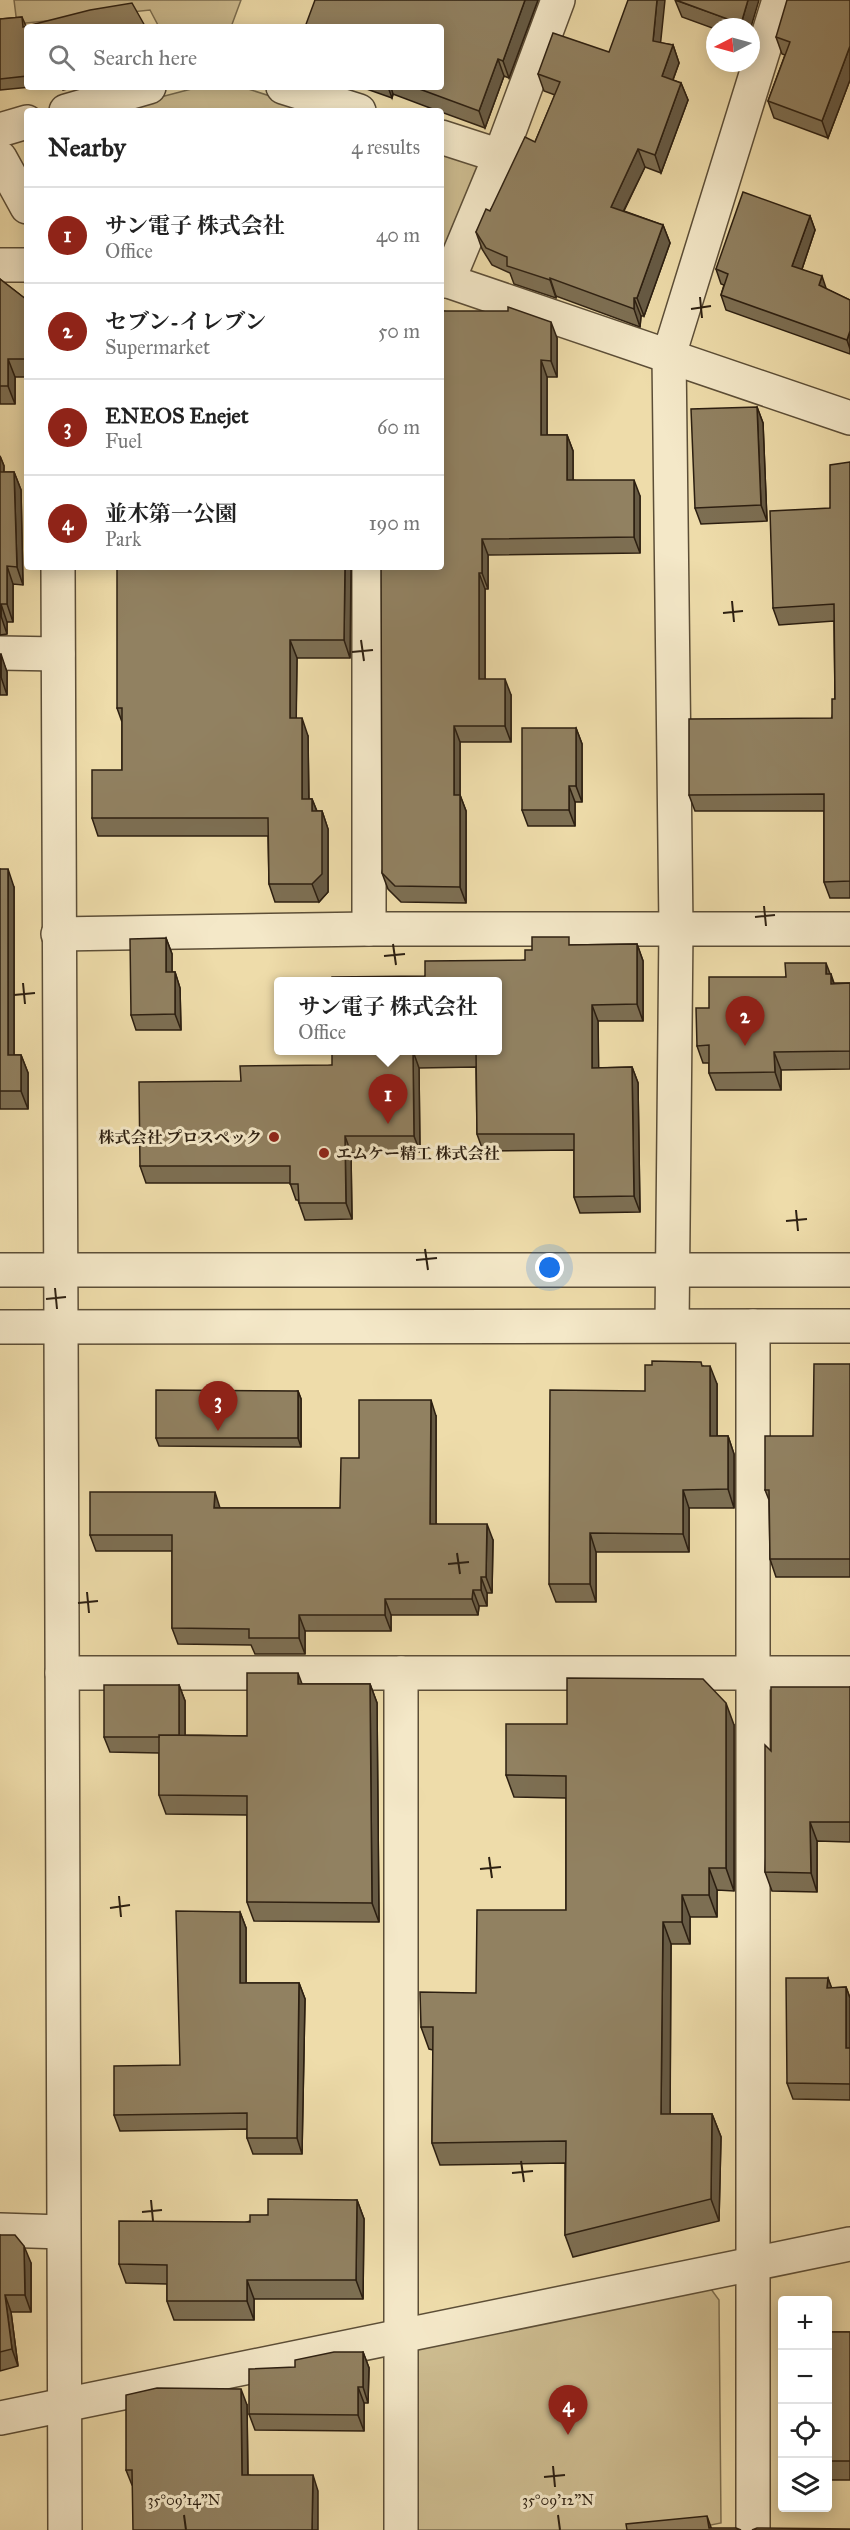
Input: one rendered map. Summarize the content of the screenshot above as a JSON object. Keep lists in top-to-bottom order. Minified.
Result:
{"places":["株式会社 プロスペック","エムケー精工 株式会社"],"north":"left","page":{"search":"Search here","heading":["Nearby","4 results"],"list":[{"mark":"1","name":"サン電子 株式会社","note":"Office","value":"40 m"},{"mark":"2","name":"セブン-イレブン","note":"Supermarket","value":"50 m"},{"mark":"3","name":"ENEOS Enejet","note":"Fuel","value":"60 m"},{"mark":"4","name":"並木第一公園","note":"Park","value":"190 m"}],"popup":["サン電子 株式会社","Office"],"pins":["2","1","3","4"],"map_buttons":["+","−"]},"coordinates":["35°09'14\"N","35°09'12\"N"]}
